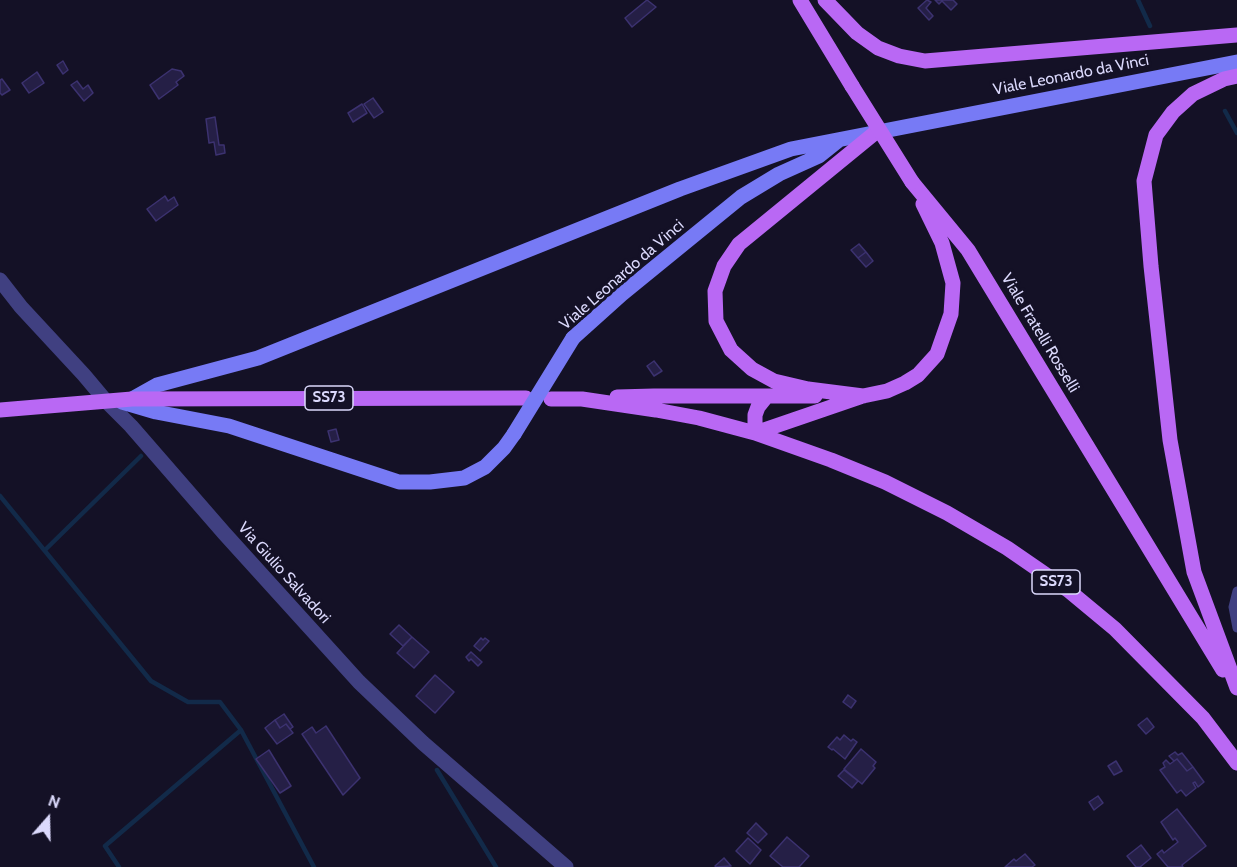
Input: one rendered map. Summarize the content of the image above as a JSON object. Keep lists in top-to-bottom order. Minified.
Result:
{"streets":{"main road":["Viale Leonardo da Vinci","Viale Fratelli Rosselli","SS73"],"street":["Via Giulio Salvadori"]},"crossings":[["Viale Leonardo da Vinci","SS73"],["Viale Leonardo da Vinci","Via Giulio Salvadori"],["SS73","Via Giulio Salvadori"]],"north":"top"}
